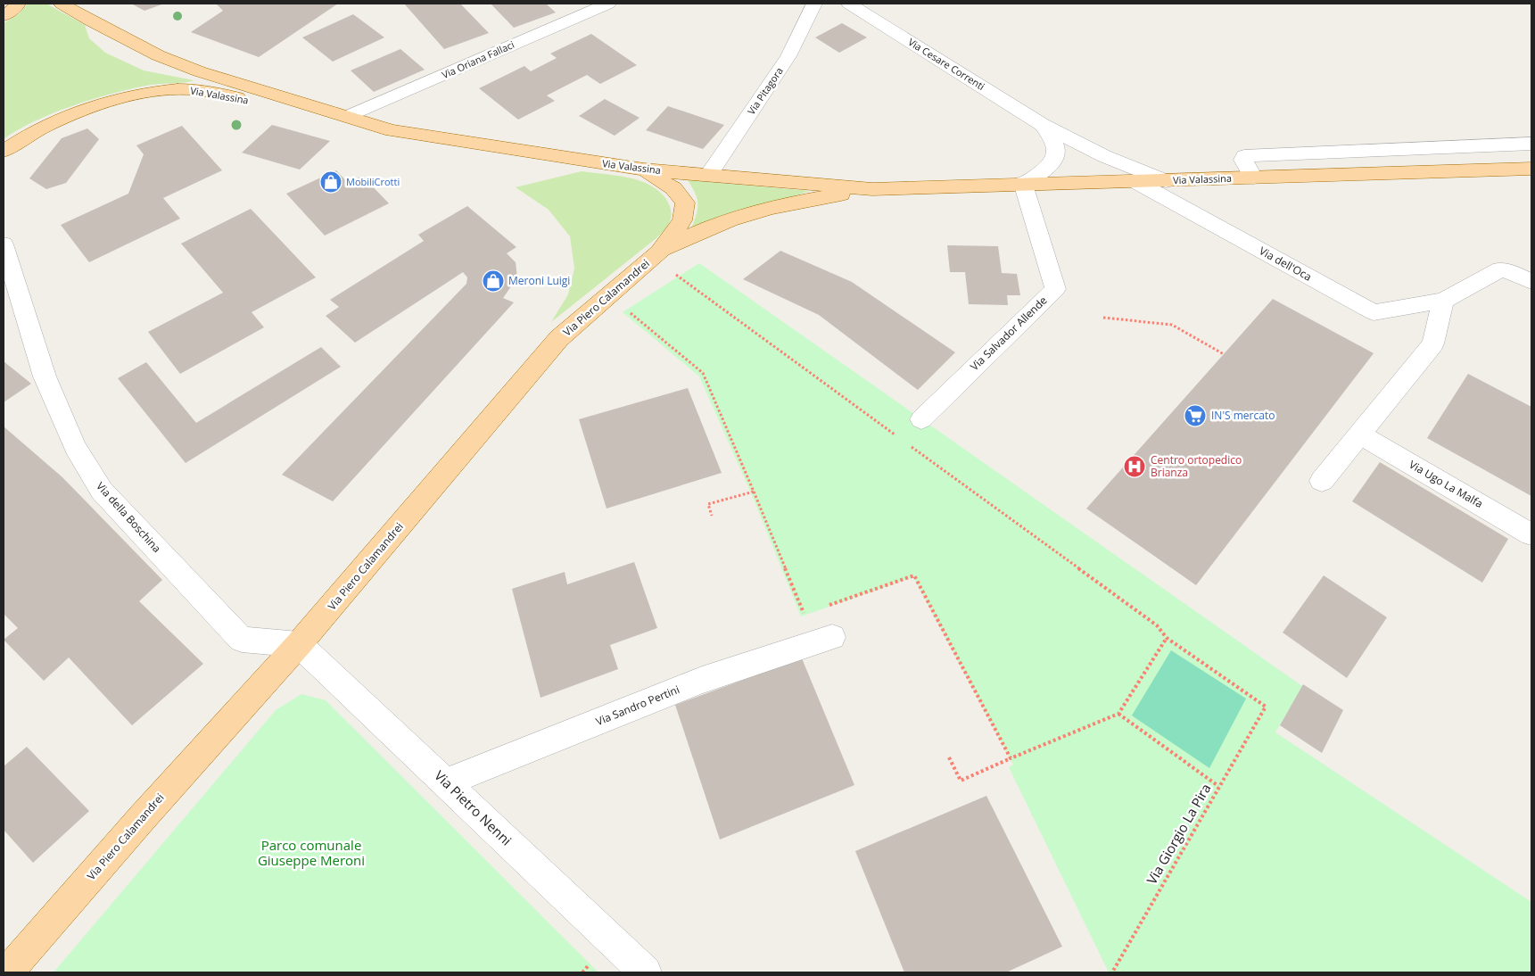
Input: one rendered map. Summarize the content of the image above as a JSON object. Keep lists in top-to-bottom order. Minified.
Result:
{"streets":{"main road":["Via Valassina","Via Piero Calamandrei"],"street":["Via Oriana Fallaci","Via Cesare Correnti","Via Pitagora","Via dell'Oca","Via Salvador Allende","Via Ugo La Malfa","Via della Boschina","Via Sandro Pertini","Via Pietro Nenni"],"path":["Via Giorgio La Pira"]},"crossings":[["Via Oriana Fallaci","Via Valassina"],["Via Cesare Correnti","Via Valassina"],["Via Cesare Correnti","Via Salvador Allende"],["Via Pitagora","Via Valassina"],["Via Valassina","Via dell'Oca"],["Via Valassina","Via Piero Calamandrei"],["Via Valassina","Via Salvador Allende"],["Via Piero Calamandrei","Via della Boschina"],["Via Piero Calamandrei","Via Pietro Nenni"],["Via della Boschina","Via Pietro Nenni"],["Via Sandro Pertini","Via Pietro Nenni"]],"parks":["Parco comunale Giuseppe Meroni"],"places":{"shop":["MobiliCrotti","Meroni Luigi"],"supermarket":["IN'S mercato"],"hospital":["Centro ortopedico Brianza"]}}
